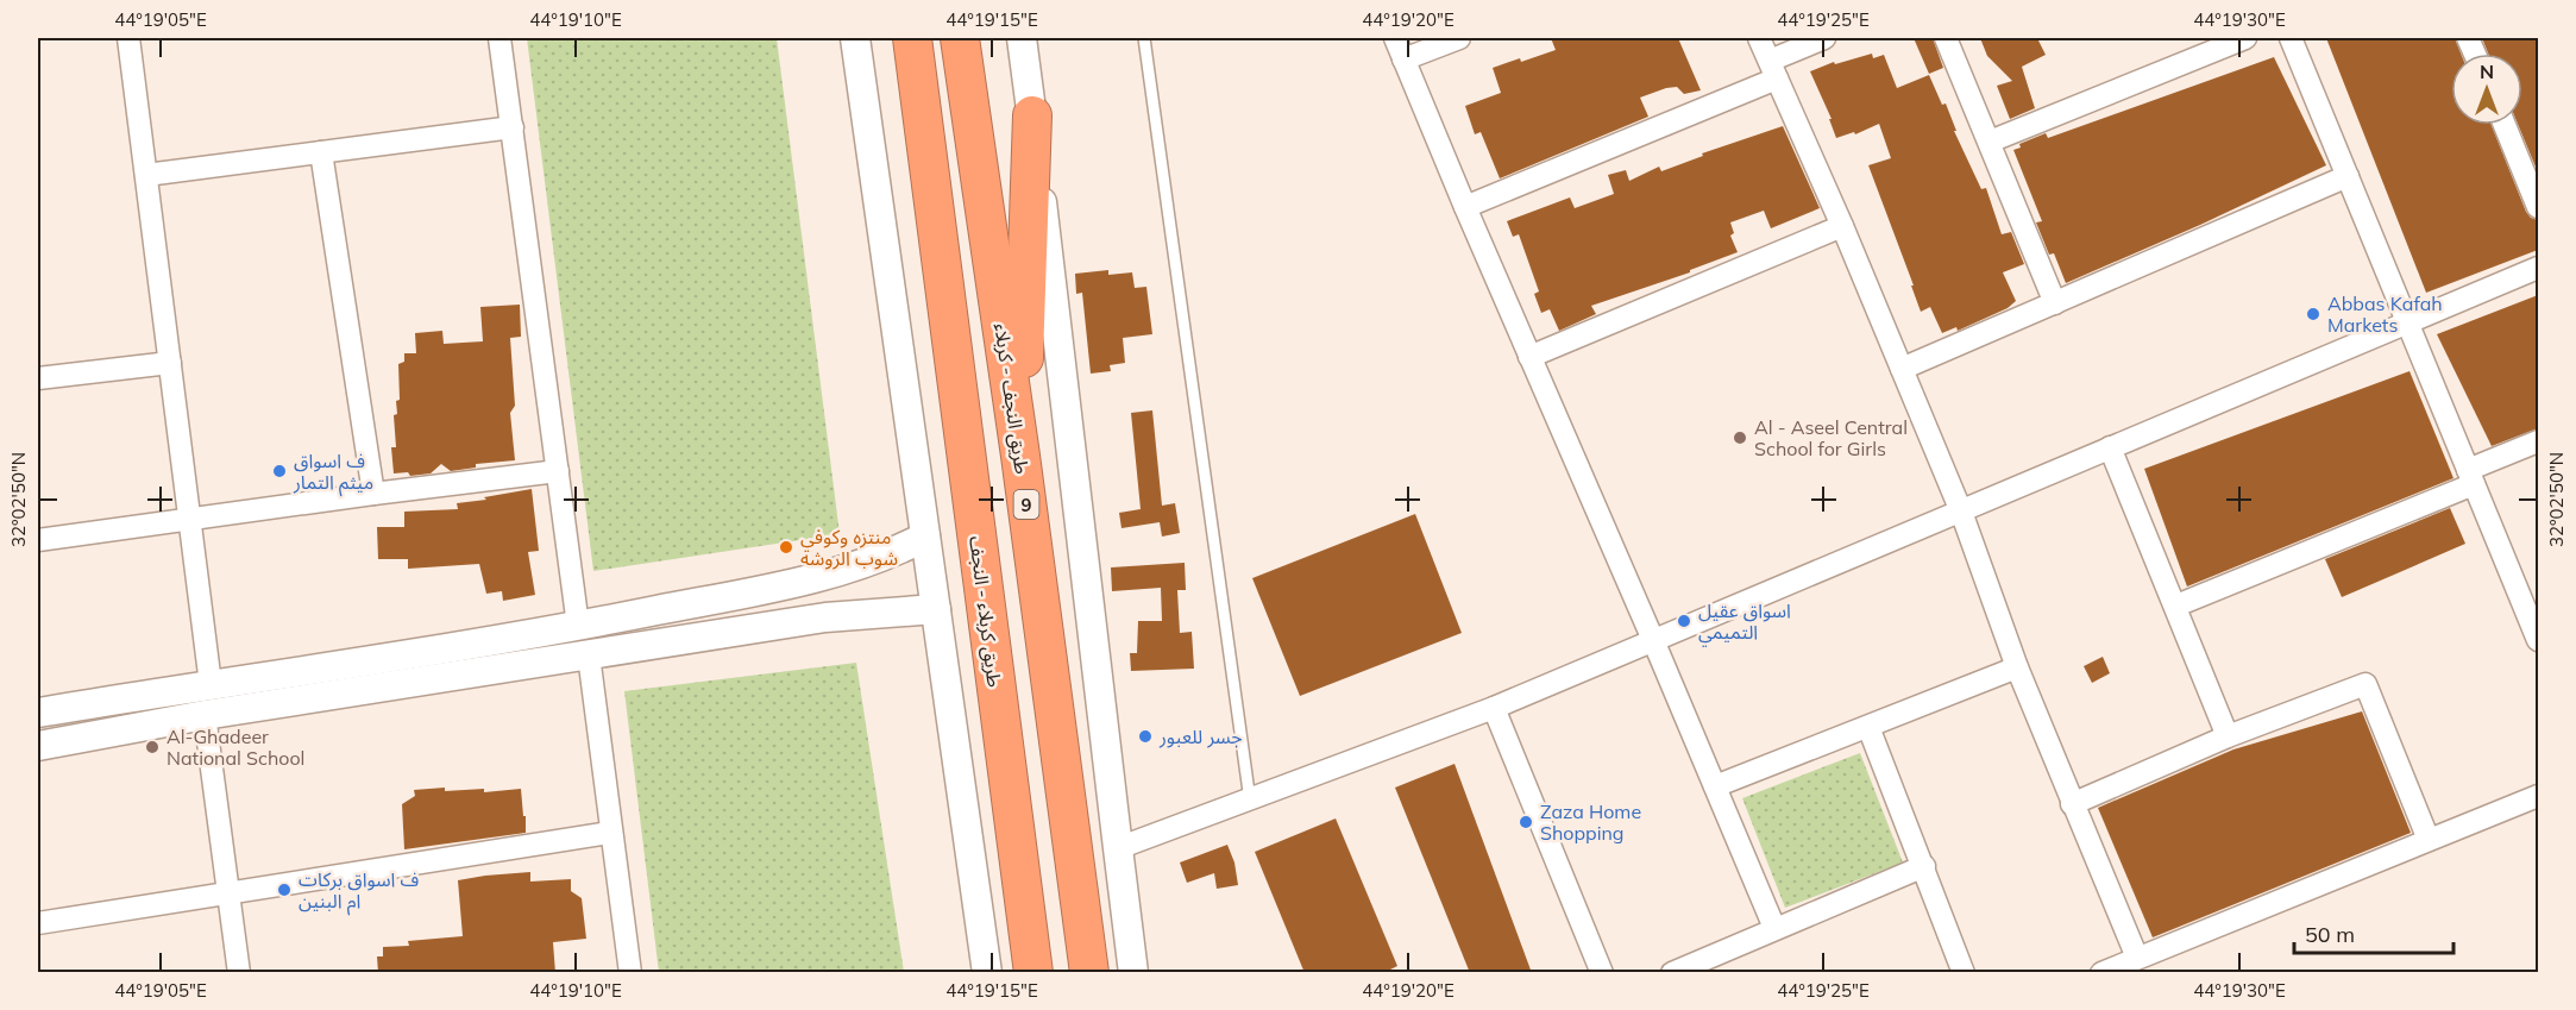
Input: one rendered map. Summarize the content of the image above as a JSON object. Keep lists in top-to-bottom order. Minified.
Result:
{"streets":{"highway":["طريق النجف - کربلاء","9","طريق کربلاء - النجف"]},"places":["Abbas Kafah Markets","Al - Aseel Central School for Girls","ف اسواق ميثم التمار","منتزه وكوفي شوب الروشه","اسواق عقيل التميمي","جسر للعبور","Al-Ghadeer National School","Zaza Home Shopping","ف اسواق بركات ام البنين"],"scale_bar":"50 m","north":"top","coordinates":["44°19'05\"E","44°19'10\"E","44°19'15\"E","44°19'20\"E","44°19'25\"E","44°19'30\"E","32°02'50\"N"]}
